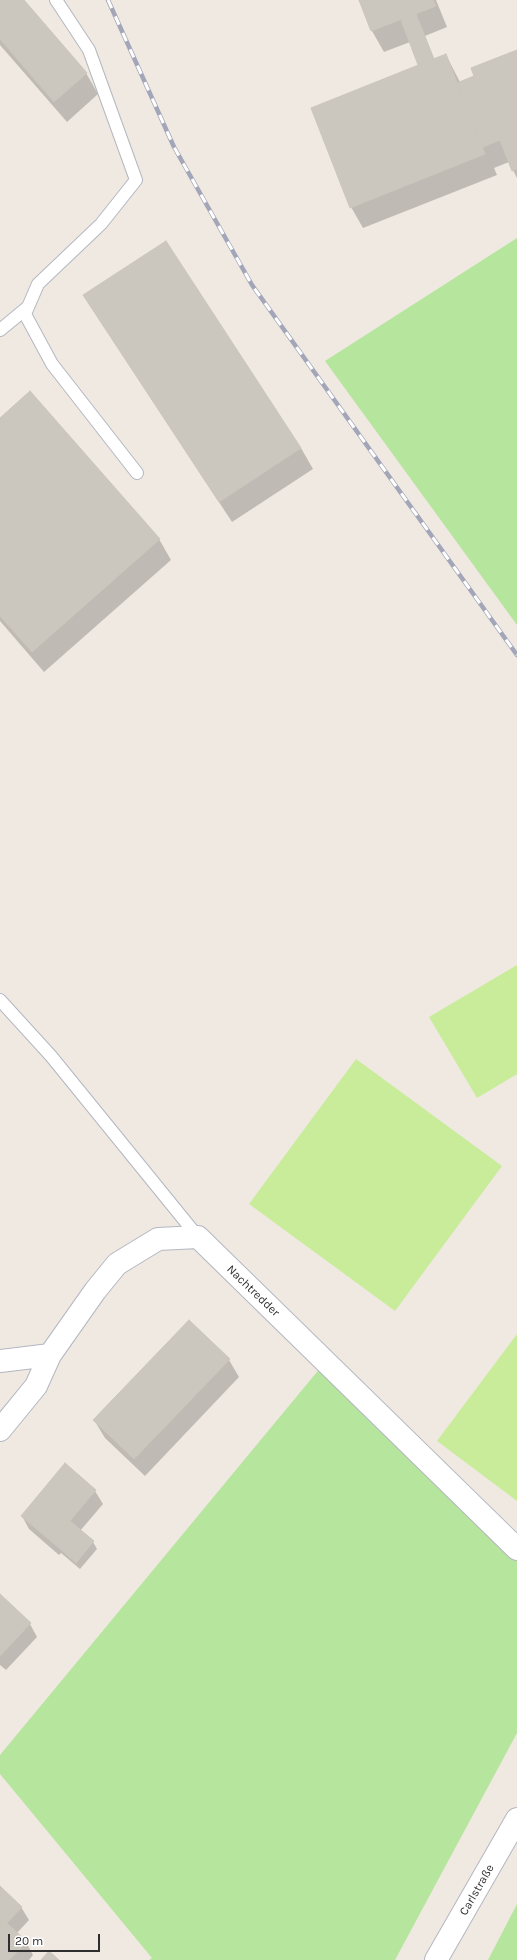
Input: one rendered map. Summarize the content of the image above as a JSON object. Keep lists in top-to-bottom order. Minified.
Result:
{"streets":{"street":["Nachtredder","Carlstraße"]},"scale_bar":"20 m"}
